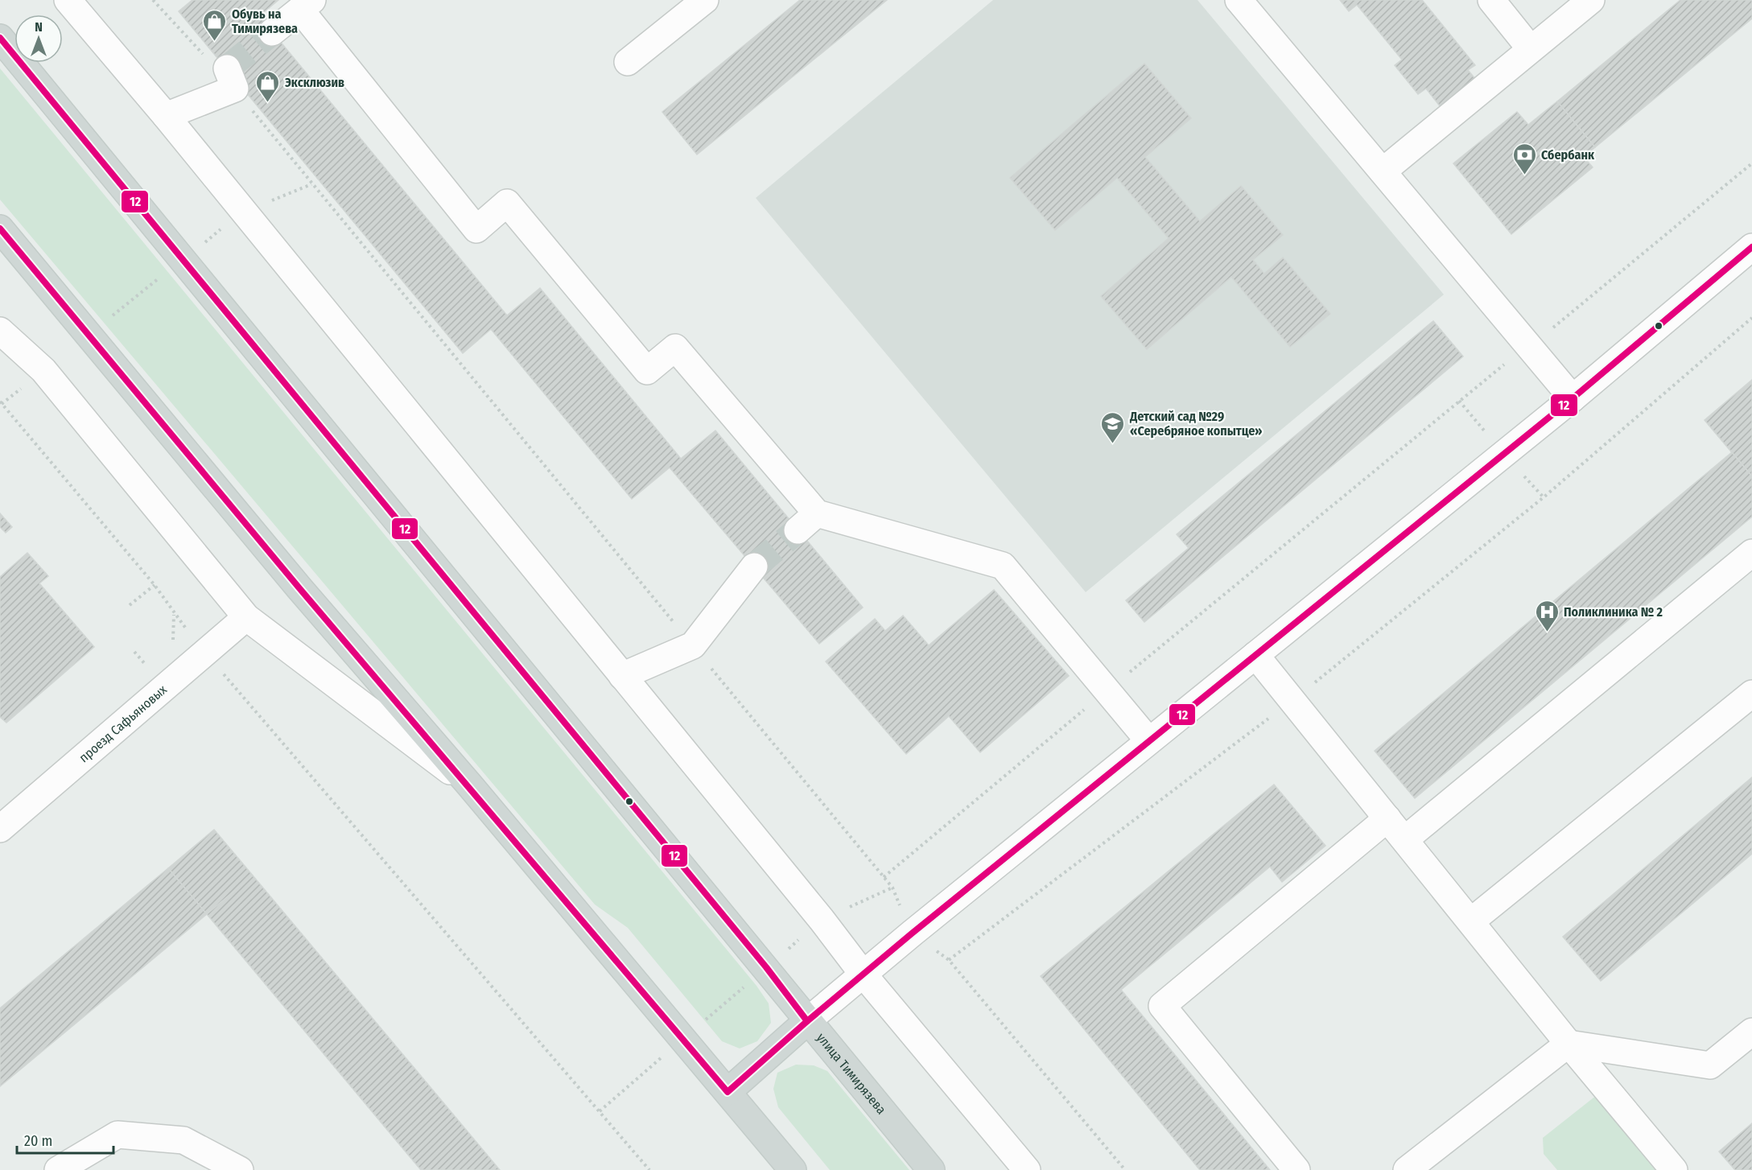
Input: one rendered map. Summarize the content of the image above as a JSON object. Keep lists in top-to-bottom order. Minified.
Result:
{"streets":{"main road":["улица Тимирязева"],"street":["проезд Сафьяновых"]},"places":{"shop":["Обувь на Тимирязева","Эксклюзив"],"bank":["Сбербанк"],"school or university":["Детский сад №29 «Серебряное копытце»"],"hospital":["Поликлиника № 2"]},"lines":["transit line 12"],"scale_bar":"20 m","north":"top"}
